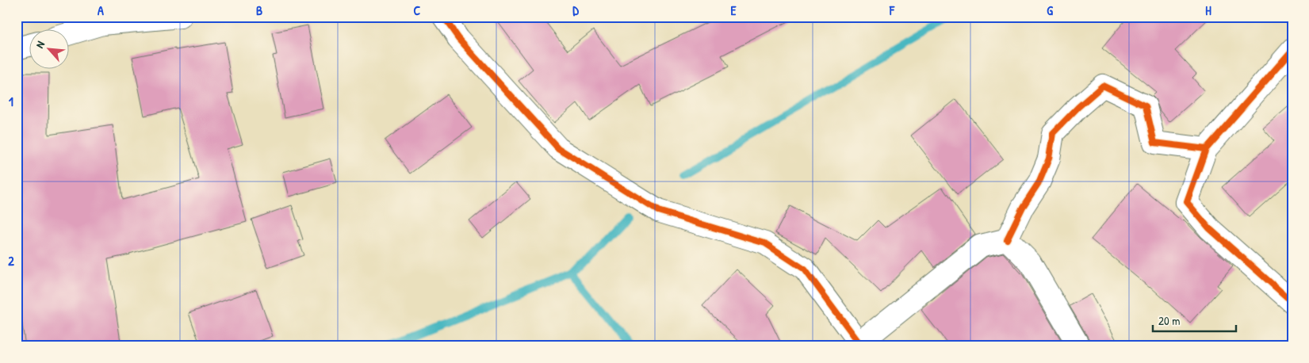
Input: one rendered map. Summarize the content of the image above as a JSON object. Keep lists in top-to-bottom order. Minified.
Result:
{"scale_bar":"20 m","north":"top left","grid":{"columns":["A","B","C","D","E","F","G","H"],"rows":["1","2"]}}
